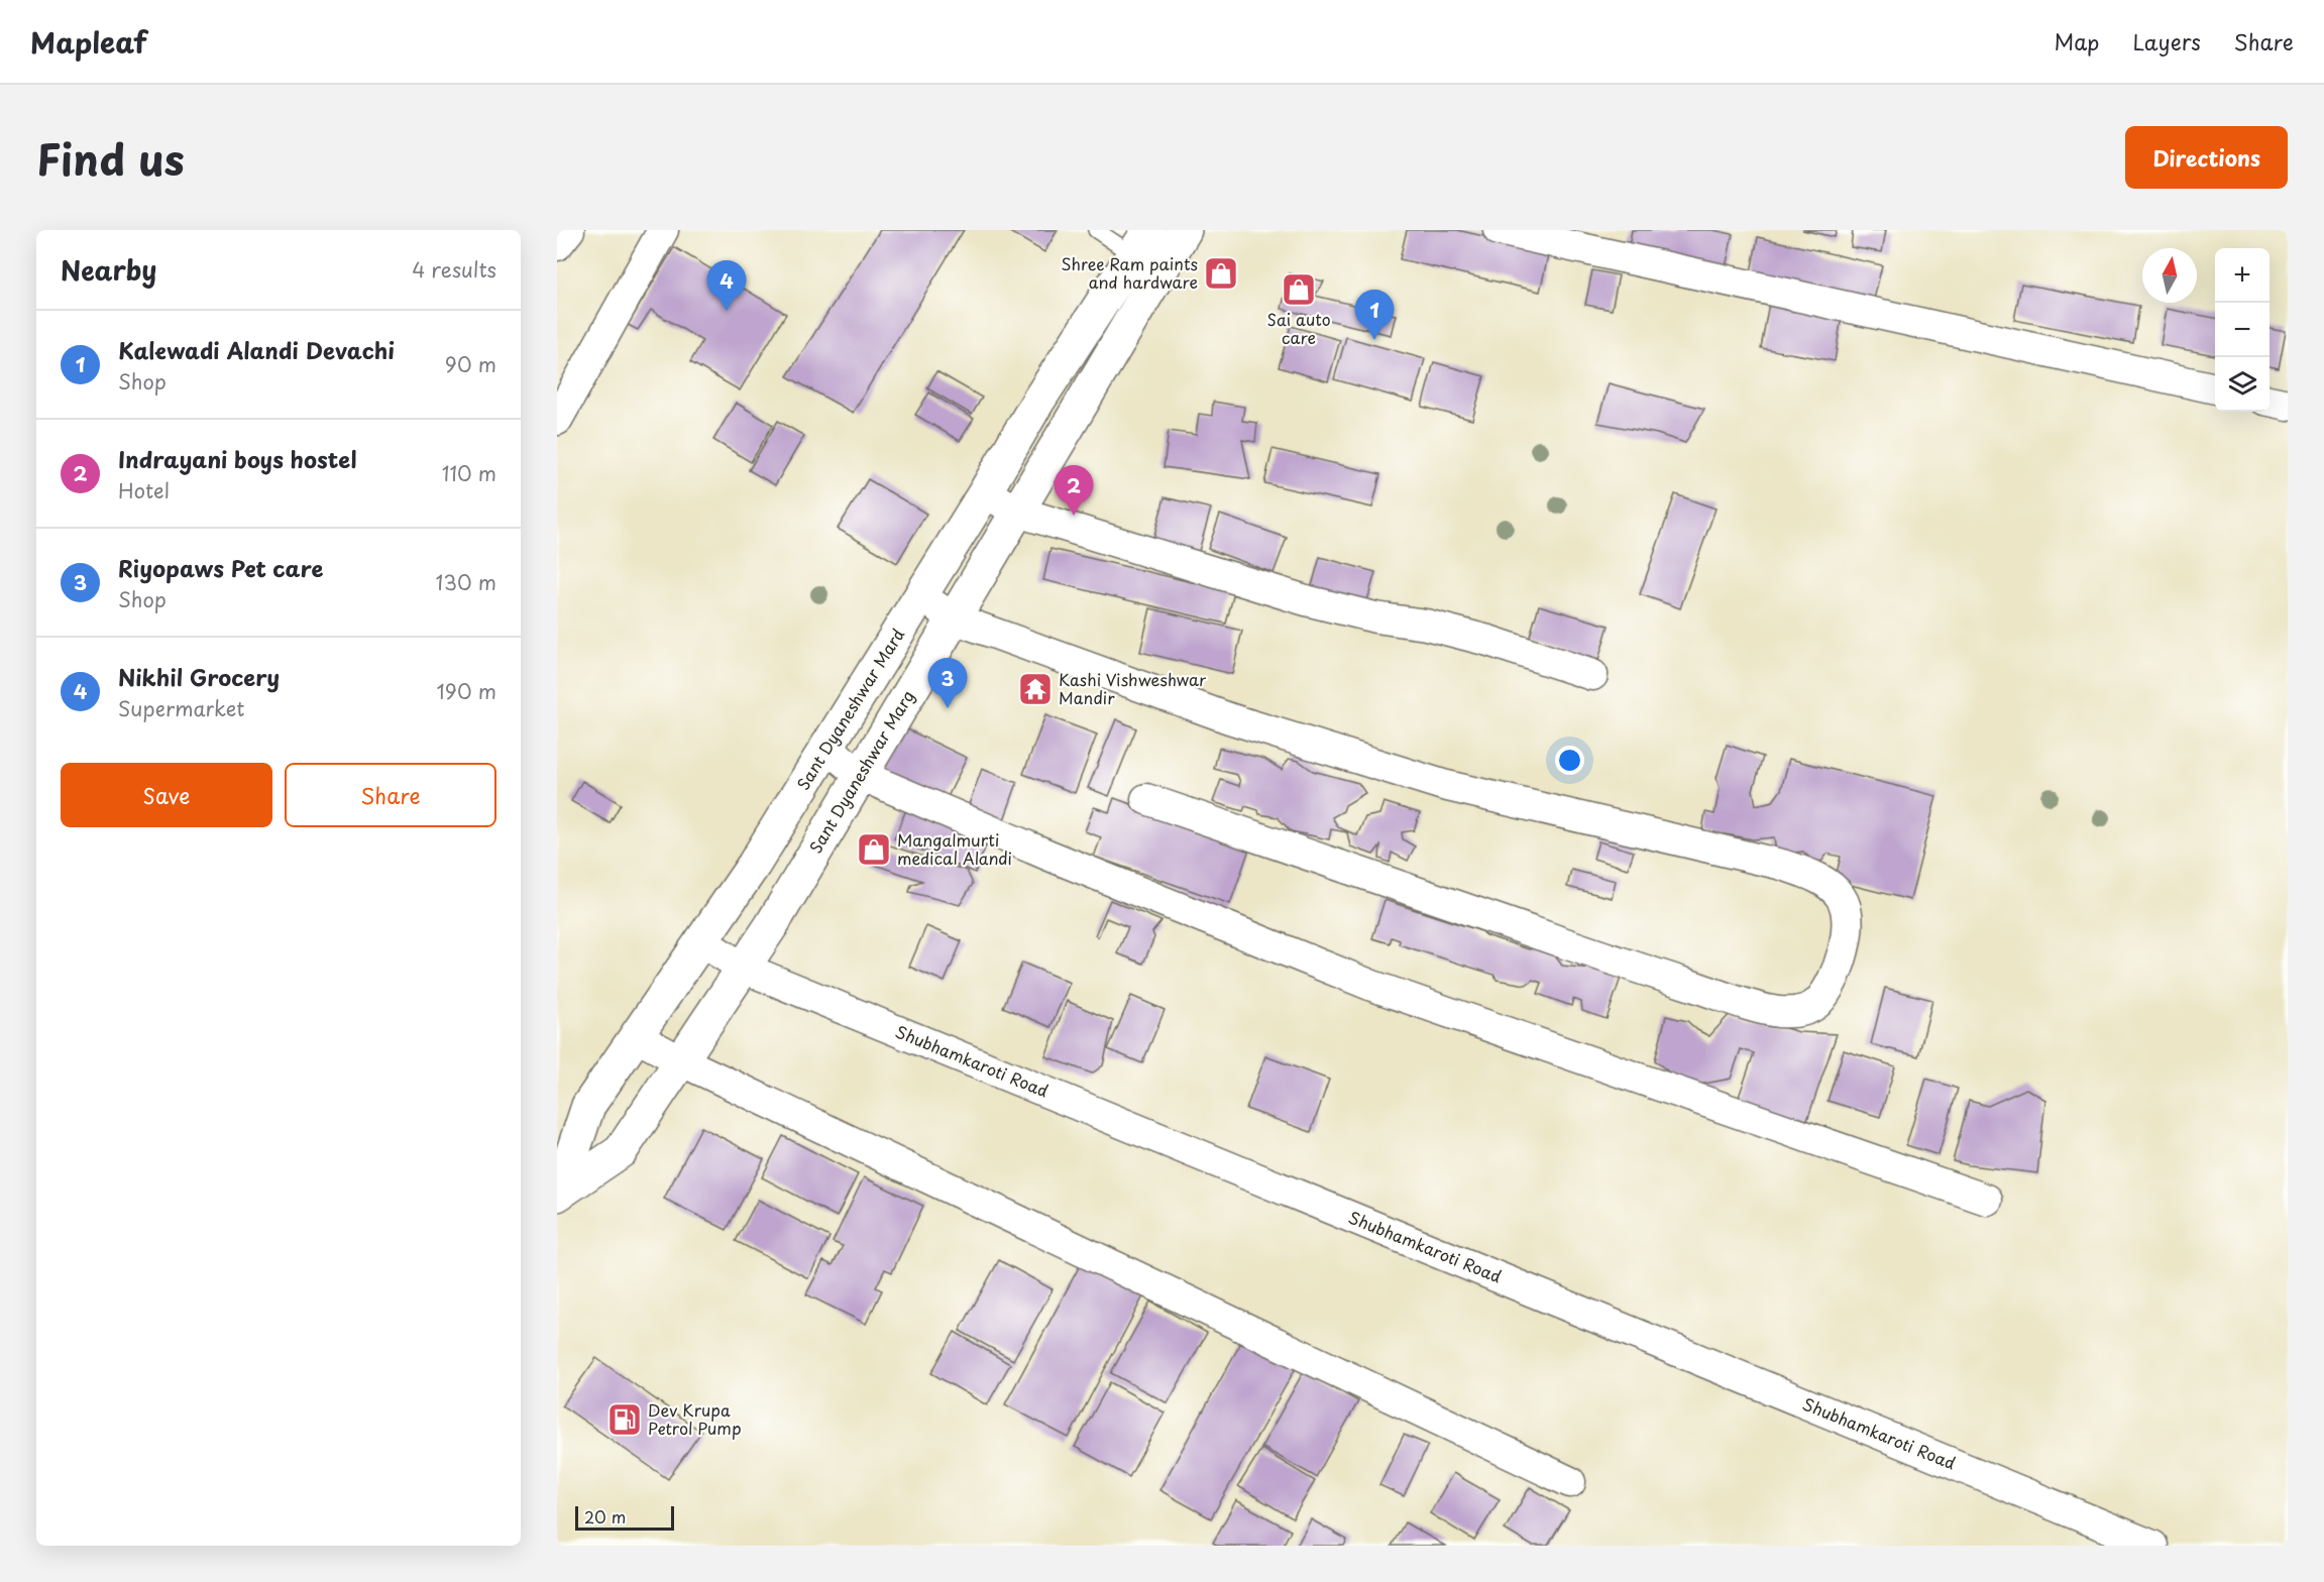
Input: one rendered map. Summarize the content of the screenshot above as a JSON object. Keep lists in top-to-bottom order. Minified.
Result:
{"streets":{"main road":["Sant Dyaneshwar Mard","Sant Dyaneshwar Marg"],"street":["Shubhamkaroti Road"]},"crossings":[["Sant Dyaneshwar Mard","Sant Dyaneshwar Marg"],["Sant Dyaneshwar Mard","Shubhamkaroti Road"],["Sant Dyaneshwar Marg","Shubhamkaroti Road"]],"places":{"shop":["Shree Ram paints and hardware","Sai auto care","Mangalmurti medical Alandi"],"temple":["Kashi Vishweshwar Mandir"],"fuel station":["Dev Krupa Petrol Pump"]},"scale_bar":"20 m","north":"top","page":{"header":"Mapleaf","nav":["Map","Layers","Share"],"title":"Find us","buttons":["Directions",["Save","Share"]],"heading":["Nearby","4 results"],"map_buttons":["+","−"],"pins":["4","1","2","3"],"list":[{"mark":"1","name":"Kalewadi Alandi Devachi","note":"Shop","value":"90 m"},{"mark":"2","name":"Indrayani boys hostel","note":"Hotel","value":"110 m"},{"mark":"3","name":"Riyopaws Pet care","note":"Shop","value":"130 m"},{"mark":"4","name":"Nikhil Grocery","note":"Supermarket","value":"190 m"}],"scale":"20 m"}}
